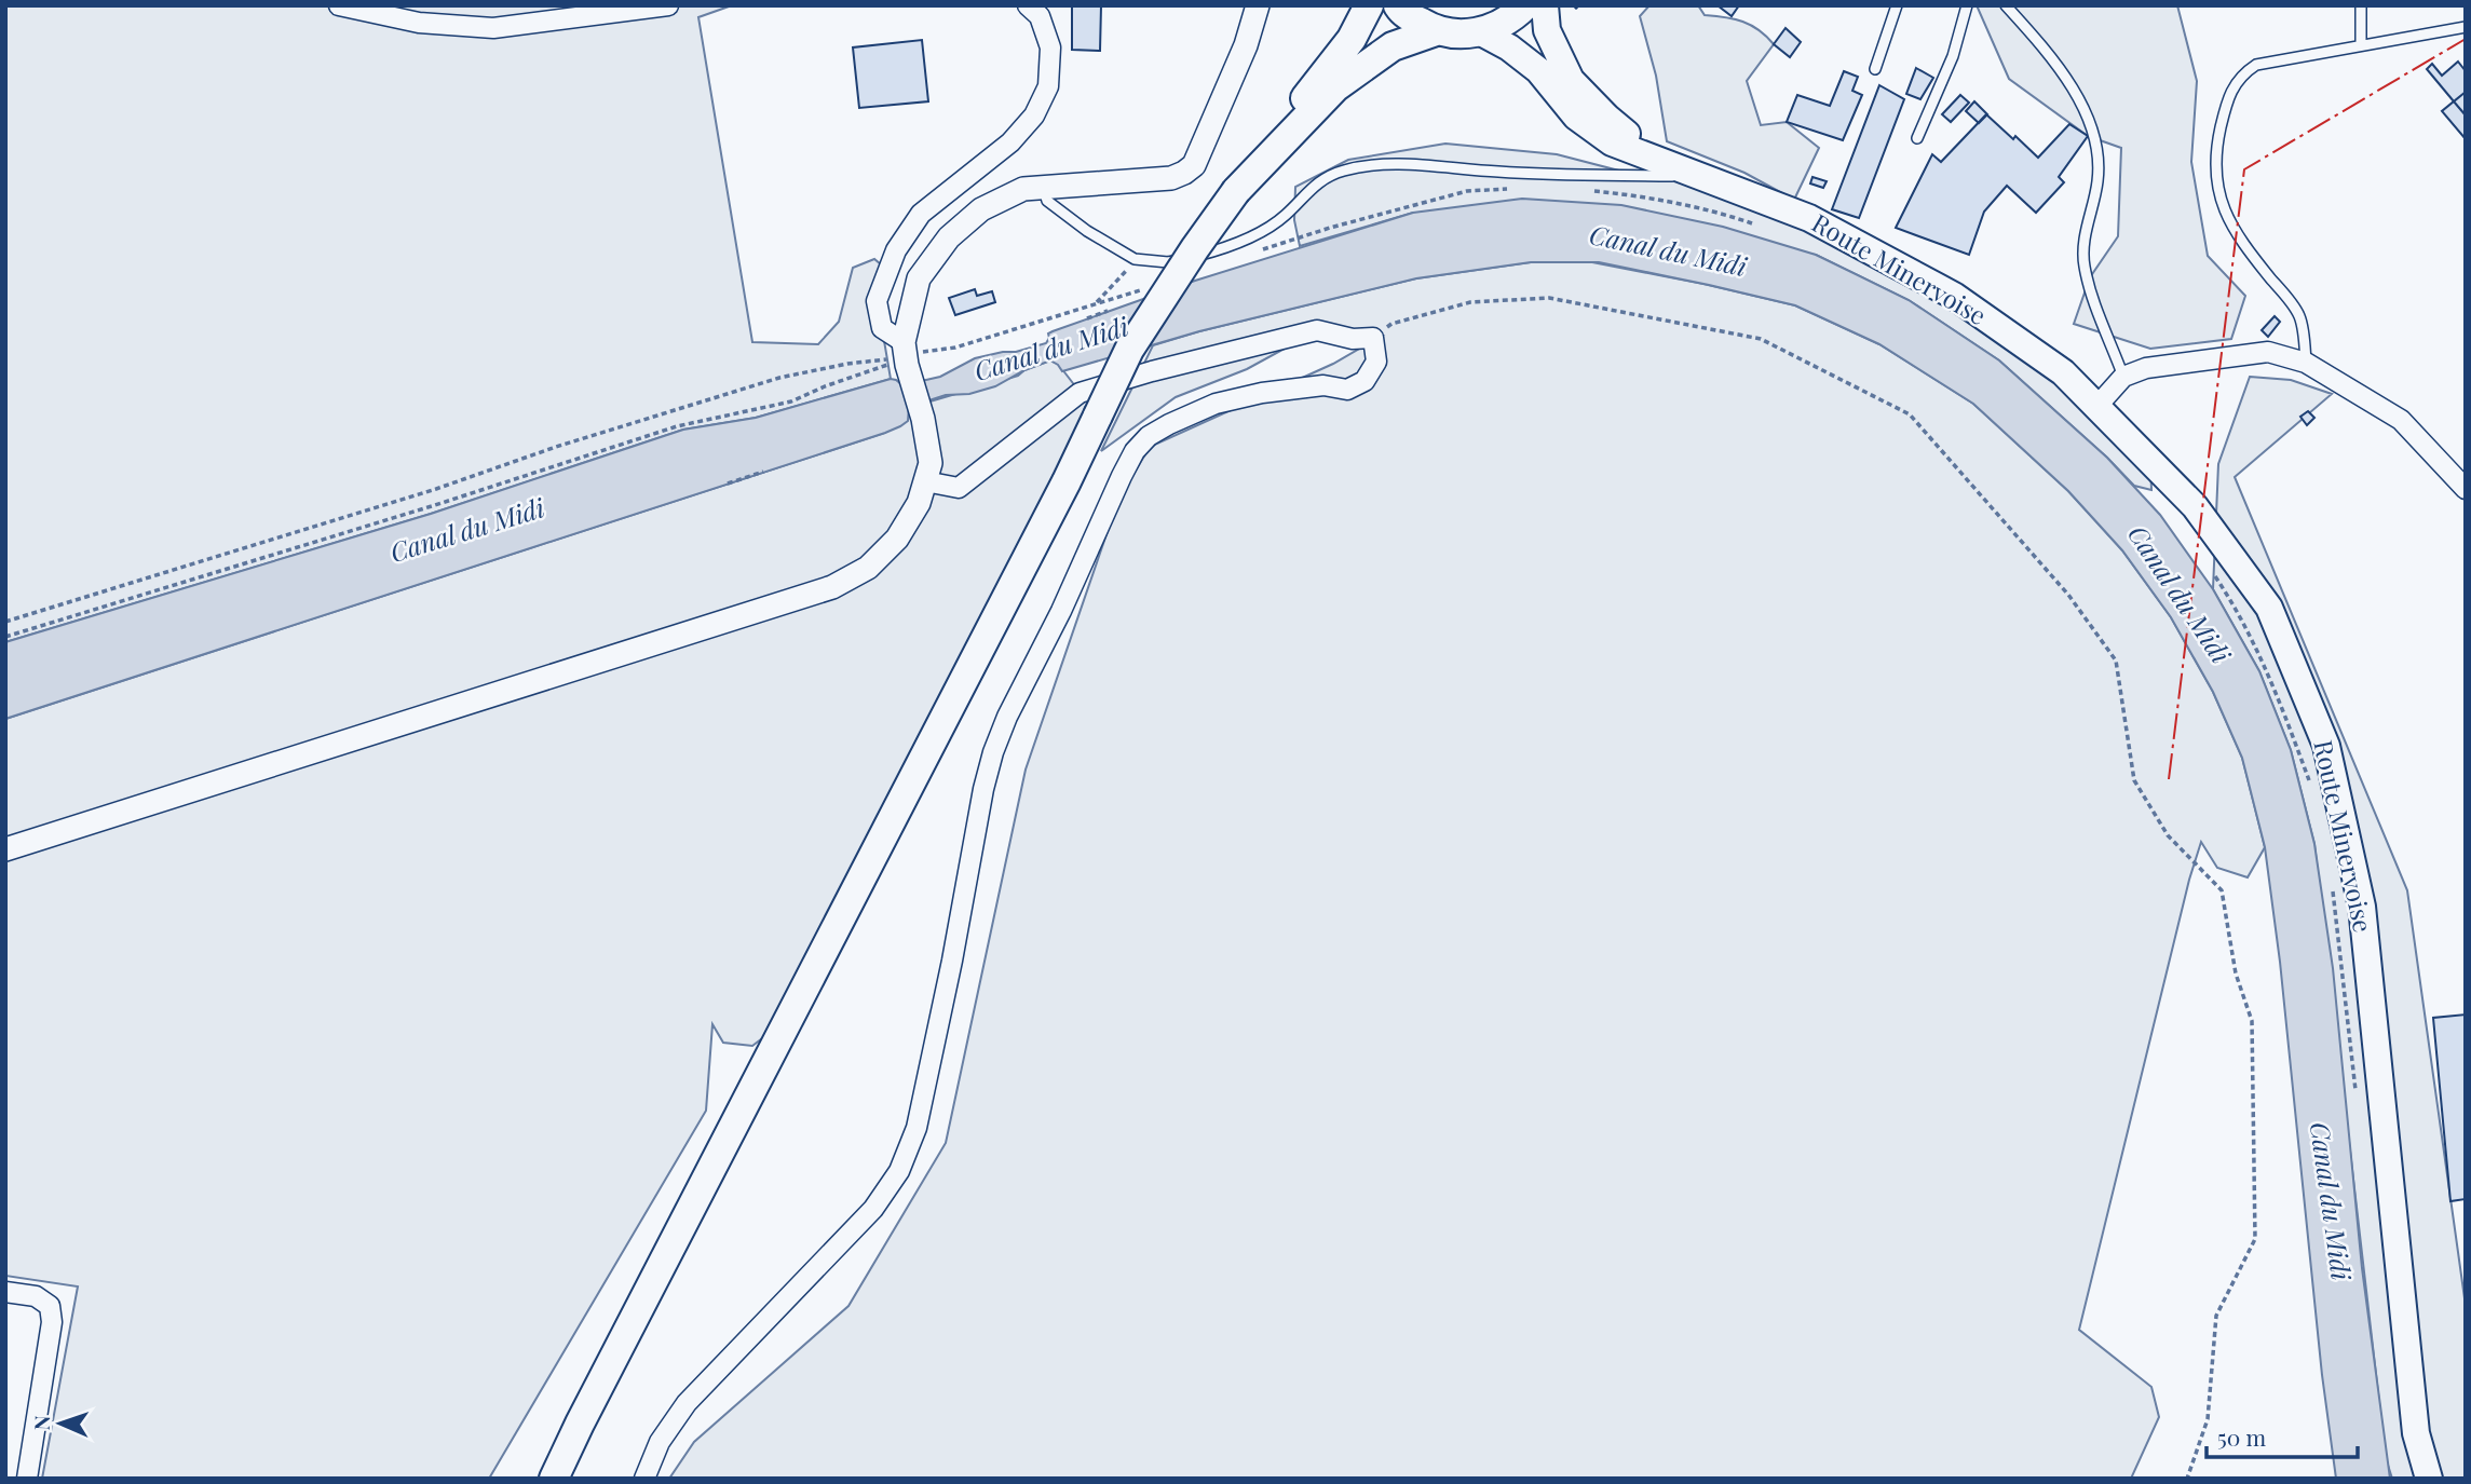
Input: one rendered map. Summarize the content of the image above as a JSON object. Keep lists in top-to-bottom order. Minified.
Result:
{"streets":{"main road":["Route Minervoise"]},"water":["Canal du Midi"],"scale_bar":"50 m","north":"left"}
